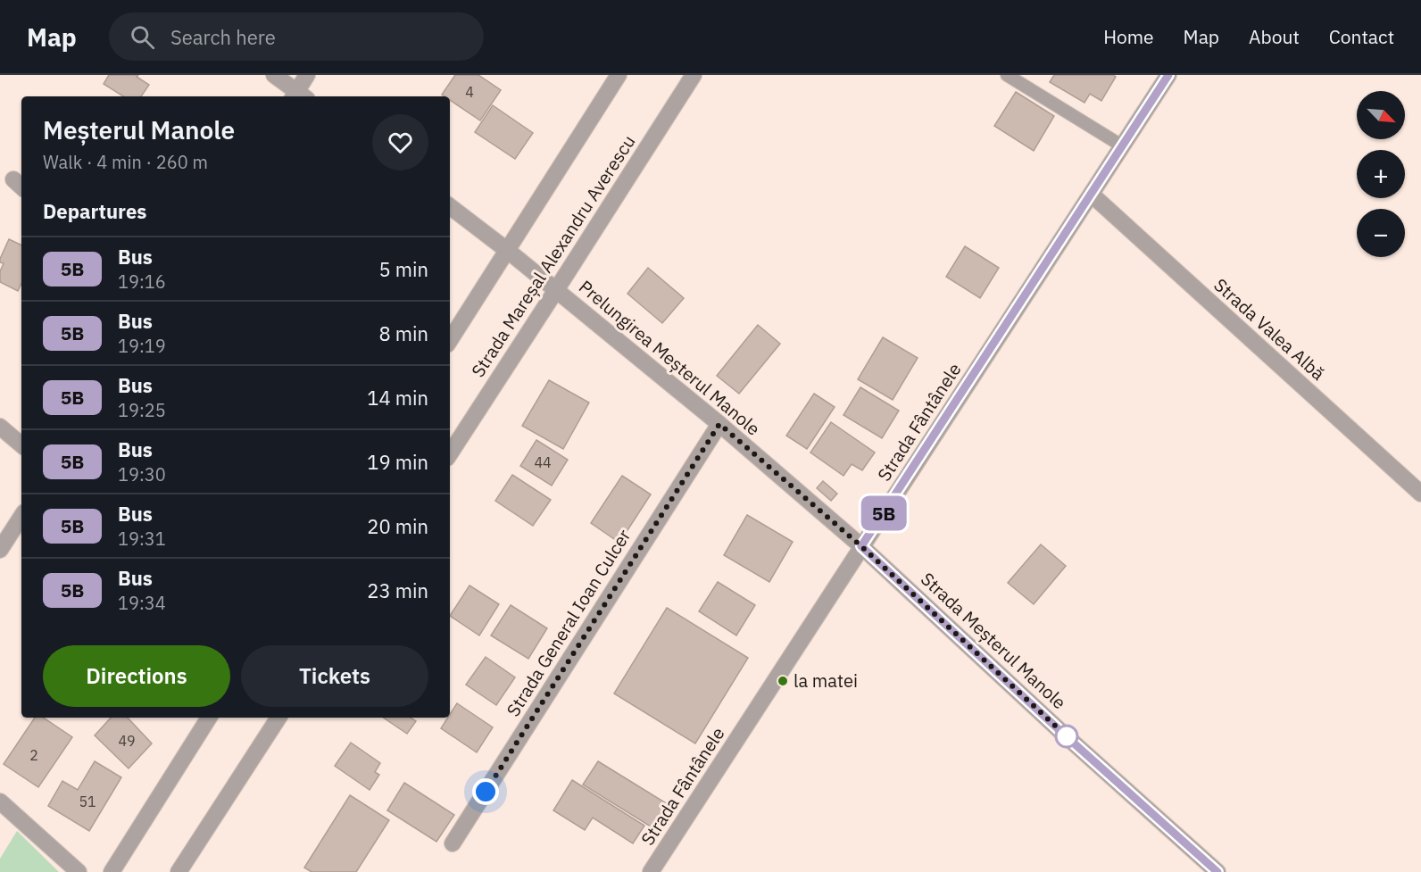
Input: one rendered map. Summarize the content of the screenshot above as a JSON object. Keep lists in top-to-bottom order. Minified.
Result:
{"streets":{"street":["Strada Mareșal Alexandru Averescu","Strada Valea Albă","Prelungirea Meșterul Manole","Strada Fântânele","Strada General Ioan Culcer","Strada Meșterul Manole"]},"crossings":[["Strada Mareșal Alexandru Averescu","Prelungirea Meșterul Manole"],["Strada Valea Albă","Strada Fântânele"],["Prelungirea Meșterul Manole","Strada Fântânele"],["Prelungirea Meșterul Manole","Strada General Ioan Culcer"],["Prelungirea Meșterul Manole","Strada Meșterul Manole"],["Strada Fântânele","Strada Meșterul Manole"]],"places":["la matei"],"lines":["bus line 5B"],"house_numbers":["4","44","49","2","51"],"north":"bottom right","page":{"header":"Map","search":"Search here","nav":["Home","Map","About","Contact"],"on_map":"5B","map_buttons":["+","−"],"heading":[["Meșterul Manole","Walk · 4 min · 260 m"],"Departures"],"list":[{"mark":"5B","name":"Bus","note":"19:16","value":"5 min"},{"mark":"5B","name":"Bus","note":"19:19","value":"8 min"},{"mark":"5B","name":"Bus","note":"19:25","value":"14 min"},{"mark":"5B","name":"Bus","note":"19:30","value":"19 min"},{"mark":"5B","name":"Bus","note":"19:31","value":"20 min"},{"mark":"5B","name":"Bus","note":"19:34","value":"23 min"}],"buttons":["Directions","Tickets"]}}
